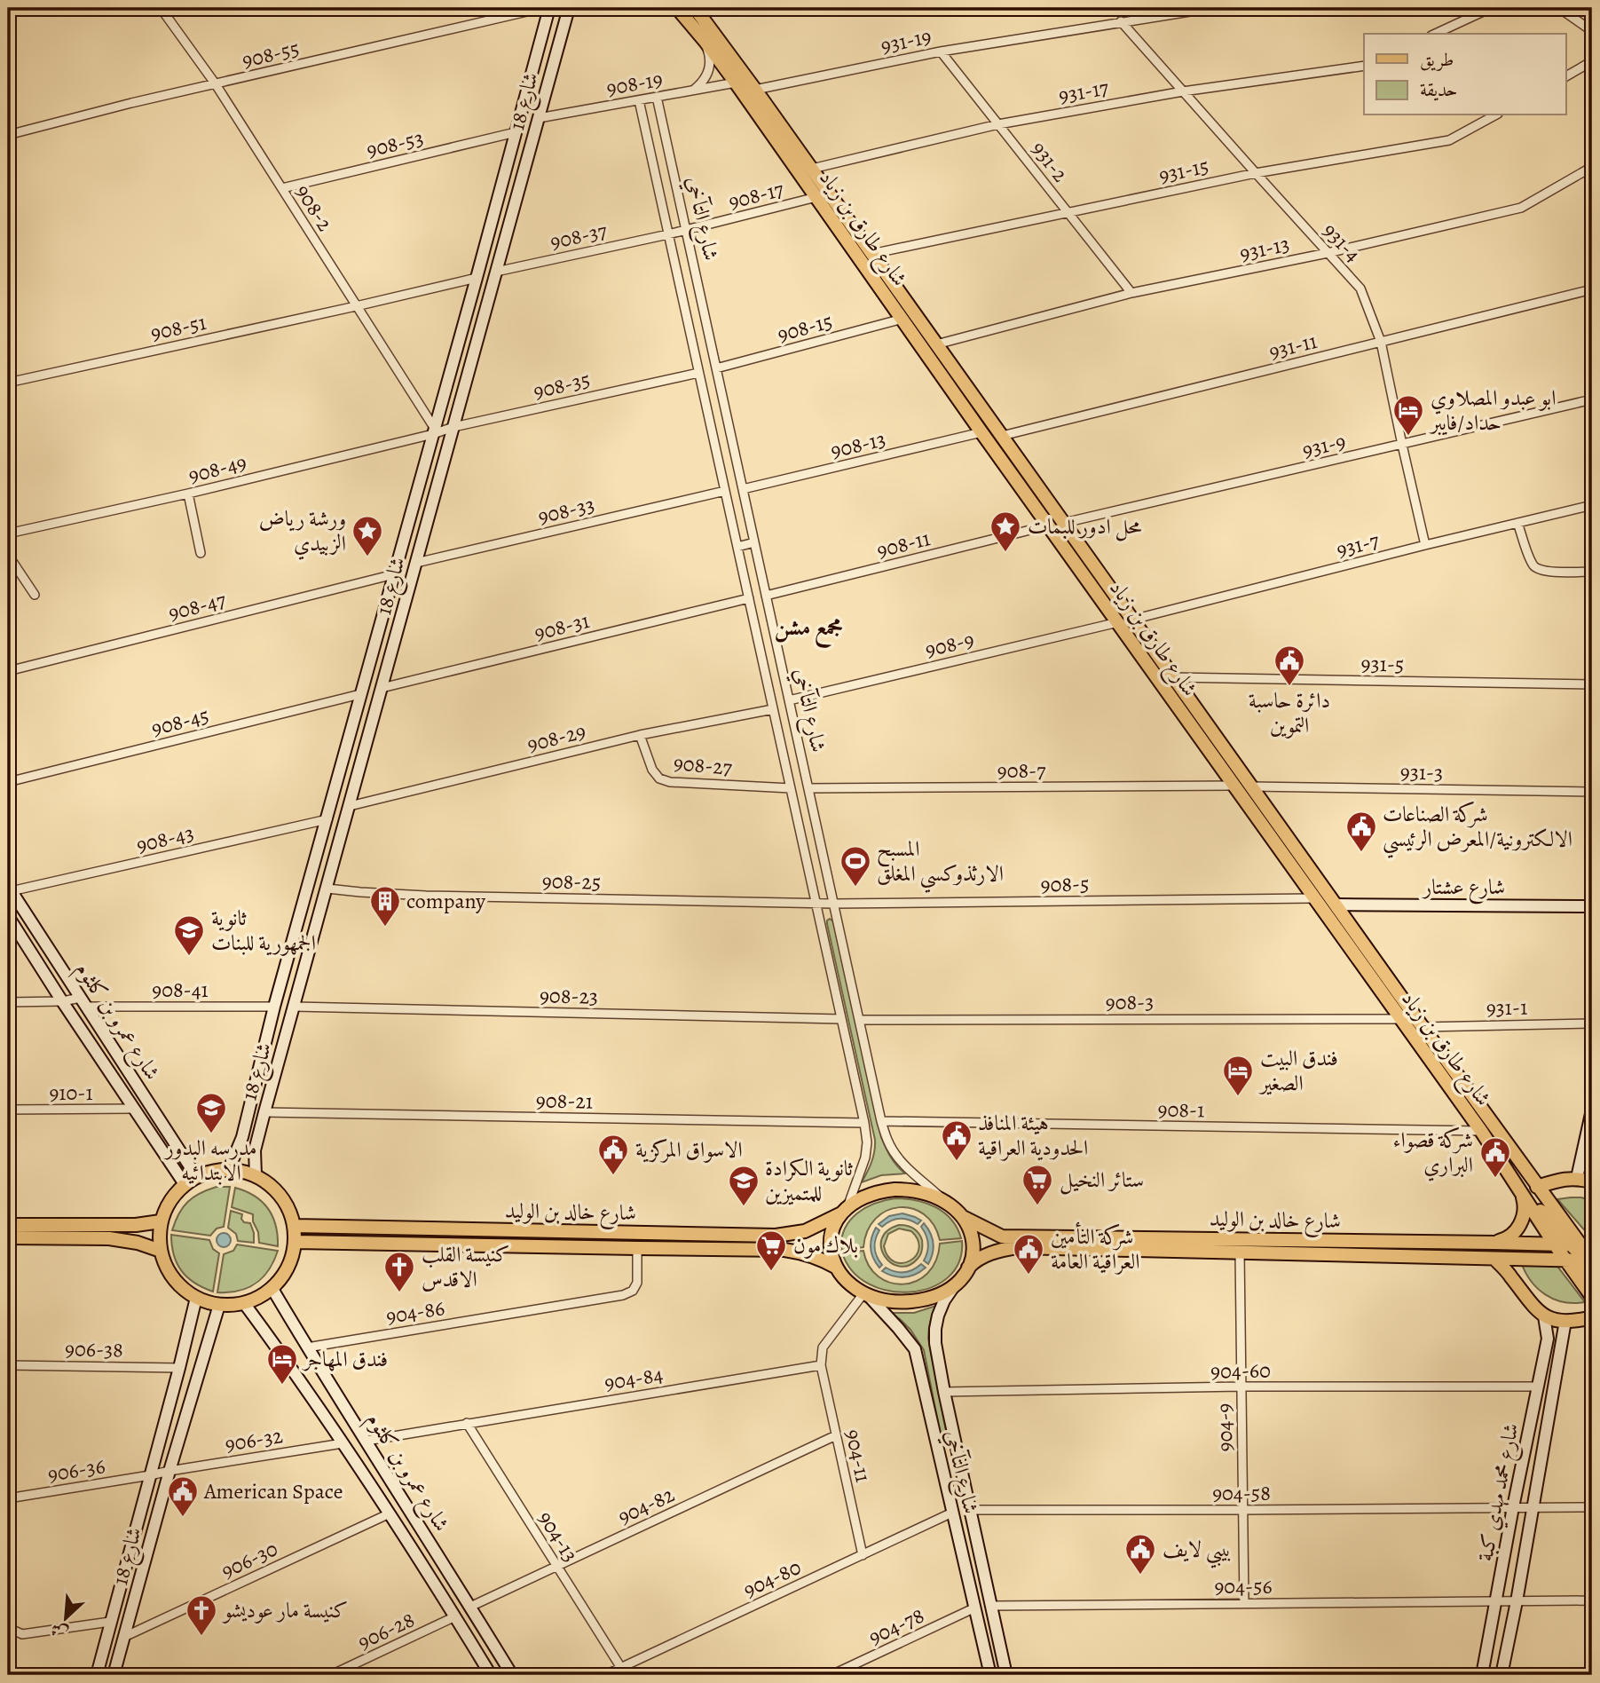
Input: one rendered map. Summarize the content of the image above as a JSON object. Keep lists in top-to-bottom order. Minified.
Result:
{"streets":{"main road":["شارع طارق بن زياد","شارع خالد بن الوليد"],"street":["931-19","908-55","908-19","931-17","شارع 18","908-53","931-2","931-15","908-17","908-2","شارع التآخي","908-37","931-4","931-13","908-51","908-15","931-11","908-35","908-13","931-9","908-49","908-33","908-11","931-7","908-47","908-31","908-9","931-5","908-45","908-29","908-27","908-7","931-3","908-43","908-25","908-5","شارع عشتار","908-41","908-23","908-3","931-1","شارع عمرو بن كلثوم","910-1","908-21","908-1","904-86","906-38","904-60","904-84","904-9","906-32","904-11","906-36","شارع محمد مهدي كبة","904-58","904-82","904-13","906-30","904-80","904-56","904-78","906-28"]},"crossings":[["931-19","931-2"],["931-19","شارع طارق بن زياد"],["931-19","931-4"],["908-55","908-2"],["908-19","شارع 18"],["908-19","شارع التآخي"],["908-19","شارع طارق بن زياد"],["931-17","931-2"],["931-17","شارع طارق بن زياد"],["931-17","931-4"],["شارع 18","908-53"],["شارع 18","908-2"],["شارع 18","908-37"],["شارع 18","908-35"],["شارع 18","908-49"],["شارع 18","908-33"],["شارع 18","908-47"],["شارع 18","908-31"],["شارع 18","908-45"],["شارع 18","908-29"],["شارع 18","908-43"],["شارع 18","908-25"],["شارع 18","908-41"],["شارع 18","908-23"],["شارع 18","شارع عمرو بن كلثوم"],["شارع 18","908-21"],["شارع 18","شارع خالد بن الوليد"],["شارع 18","906-38"],["شارع 18","906-32"],["شارع 18","906-36"],["شارع 18","906-30"],["908-53","908-2"],["931-2","931-15"],["931-2","931-13"],["931-15","شارع طارق بن زياد"],["931-15","931-4"],["908-17","شارع التآخي"],["908-17","شارع طارق بن زياد"],["908-17","908-37"],["908-2","908-51"],["908-2","908-35"],["908-2","908-49"],["شارع التآخي","908-37"],["شارع التآخي","908-15"],["شارع التآخي","908-35"],["شارع التآخي","908-13"],["شارع التآخي","908-33"],["شارع التآخي","908-11"],["شارع التآخي","908-31"],["شارع التآخي","908-9"],["شارع التآخي","908-29"],["شارع التآخي","908-27"],["شارع التآخي","908-7"],["شارع التآخي","908-25"],["شارع التآخي","908-5"],["شارع التآخي","908-23"],["شارع التآخي","908-3"],["شارع التآخي","908-21"],["شارع التآخي","908-1"],["شارع التآخي","شارع خالد بن الوليد"],["شارع التآخي","904-60"],["شارع التآخي","904-58"],["شارع التآخي","904-80"],["شارع التآخي","904-56"],["شارع التآخي","904-78"],["شارع طارق بن زياد","931-13"],["شارع طارق بن زياد","908-15"],["شارع طارق بن زياد","931-11"],["شارع طارق بن زياد","908-13"],["شارع طارق بن زياد","931-9"],["شارع طارق بن زياد","908-11"],["شارع طارق بن زياد","931-7"],["شارع طارق بن زياد","908-9"],["شارع طارق بن زياد","931-5"],["شارع طارق بن زياد","908-7"],["شارع طارق بن زياد","931-3"],["شارع طارق بن زياد","908-5"],["شارع طارق بن زياد","شارع عشتار"],["شارع طارق بن زياد","908-3"],["شارع طارق بن زياد","931-1"],["شارع طارق بن زياد","908-1"],["شارع طارق بن زياد","شارع خالد بن الوليد"],["931-4","931-13"],["931-4","931-11"],["931-4","931-9"],["931-4","931-7"],["908-35","908-49"],["908-29","908-27"],["908-43","شارع عمرو بن كلثوم"],["908-25","908-5"],["908-41","شارع عمرو بن كلثوم"],["شارع عمرو بن كلثوم","910-1"],["شارع عمرو بن كلثوم","شارع خالد بن الوليد"],["شارع عمرو بن كلثوم","904-86"],["شارع عمرو بن كلثوم","904-84"],["شارع عمرو بن كلثوم","906-32"],["شارع عمرو بن كلثوم","904-82"],["شارع عمرو بن كلثوم","906-30"],["شارع عمرو بن كلثوم","906-28"],["شارع خالد بن الوليد","904-86"],["شارع خالد بن الوليد","904-9"],["904-60","904-9"],["904-60","شارع محمد مهدي كبة"],["904-84","904-11"],["904-84","904-13"],["904-9","904-58"],["904-9","904-56"],["906-32","906-36"],["904-11","904-82"],["904-11","904-80"],["شارع محمد مهدي كبة","904-58"],["شارع محمد مهدي كبة","904-56"],["904-82","904-13"],["904-13","904-80"]],"districts":["مجمع مشن"],"places":{"hotel":["ابو عبدو المصلاوي حداد/فايبر","فندق البيت الصغير","فندق المهاجر"],"place":["محل ادور للبمات","ورشة رياض الزبيدي"],"public building":["دائرة حاسبة التموين","شركة الصناعات الالكترونية/المعرض الرئيسي","هيئة المنافذ الحدودية العراقية","الاسواق المركزية","شركة قصواء البراري","شركة التأمين العراقية العامة","American Space","بيبي لايف"],"sports":["المسبح الارثذوكسي المغلق"],"building":["company"],"school or university":["ثانوية الجمهورية للبنات","مدرسه البدور الابتدائيه","ثانوية الكرادة للمتميزين"],"supermarket":["ستائر النخيل","بلاك مون"],"church":["كنيسة القلب الاقدس","كنيسة مار عوديشو"]},"legend":["طريق","حديقة"],"north":"bottom left"}
